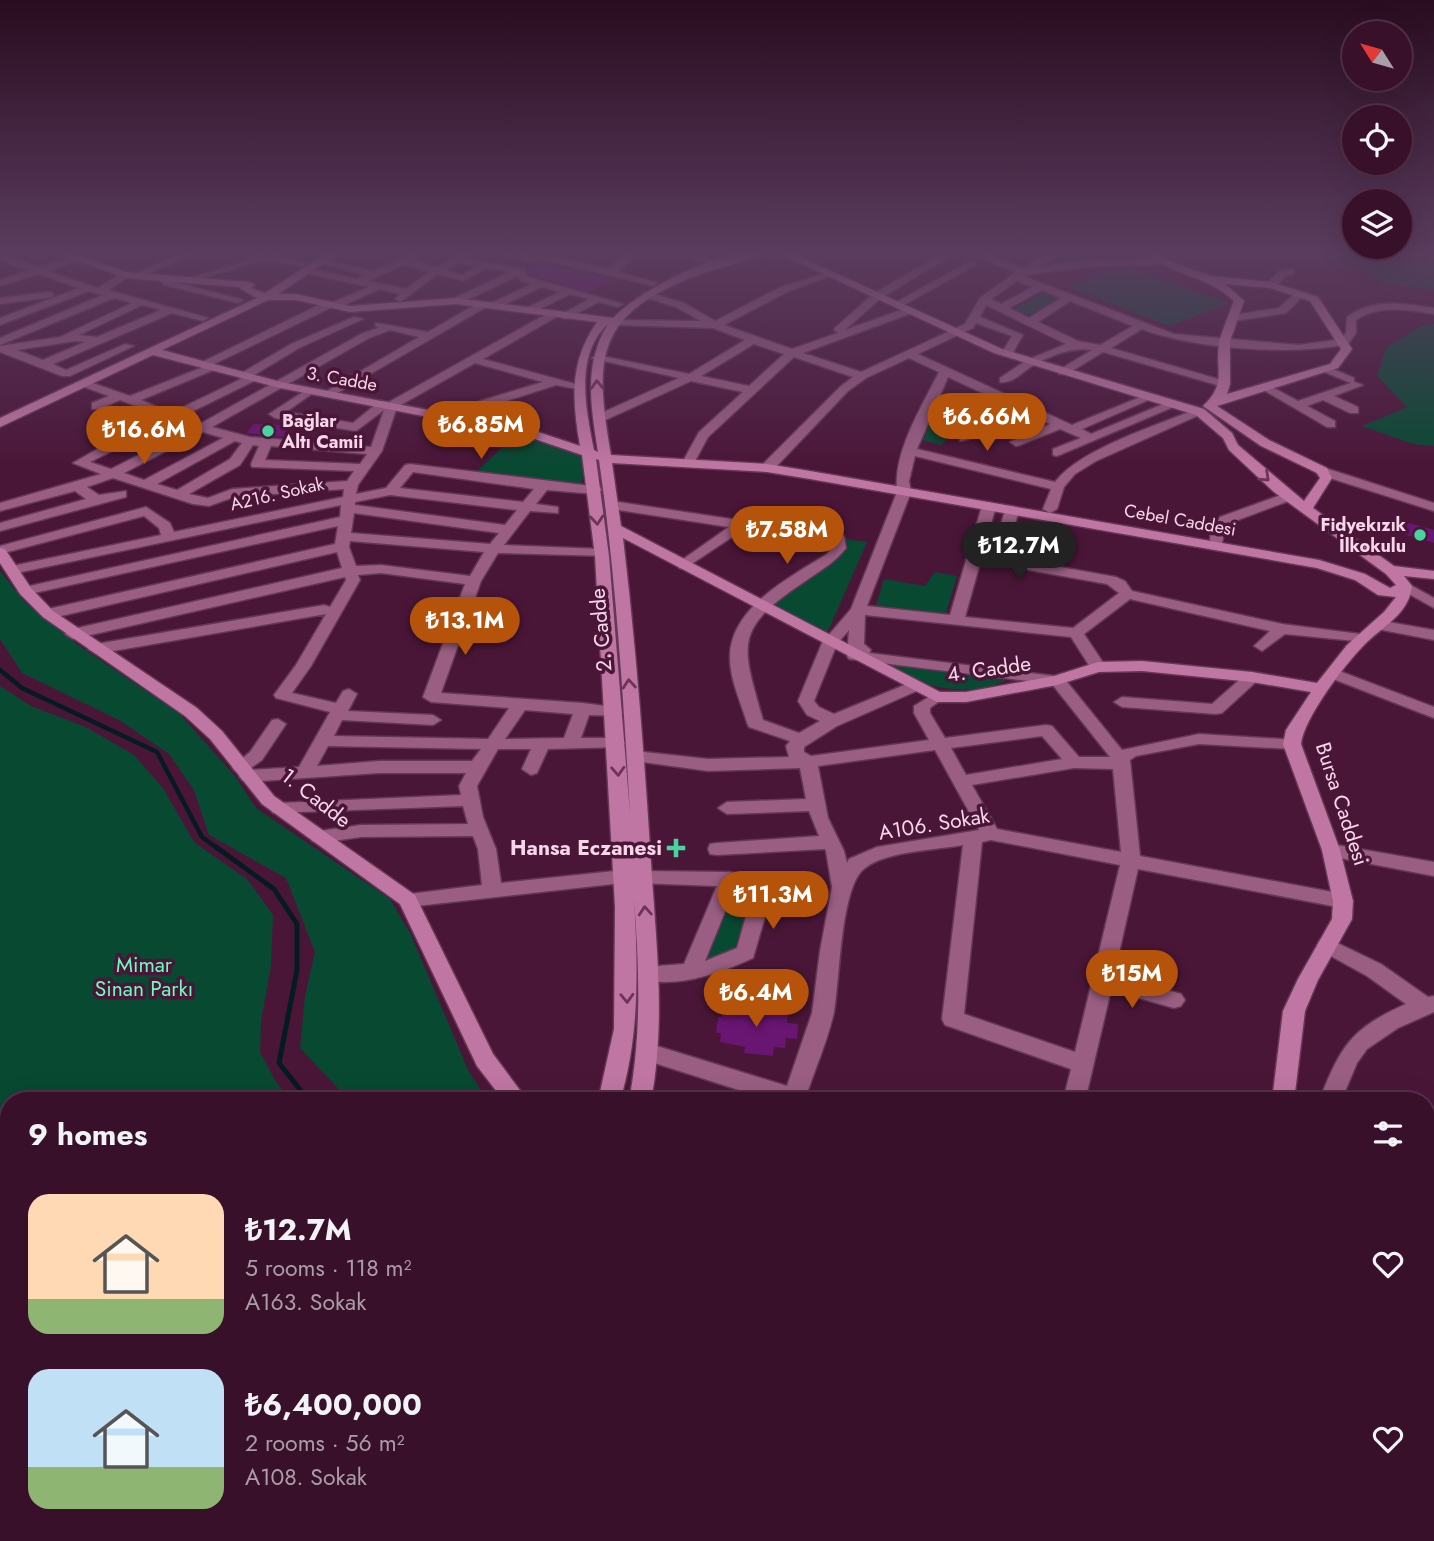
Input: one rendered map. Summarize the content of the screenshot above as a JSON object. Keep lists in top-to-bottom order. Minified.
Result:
{"streets":{"main road":["3. Cadde","Cebel Caddesi","2. Cadde","4. Cadde","1. Cadde","Bursa Caddesi"],"street":["A216. Sokak","A106. Sokak"]},"crossings":[["3. Cadde","Cebel Caddesi"],["3. Cadde","2. Cadde"],["A216. Sokak","1. Cadde"],["Cebel Caddesi","2. Cadde"],["2. Cadde","4. Cadde"],["4. Cadde","Bursa Caddesi"],["Bursa Caddesi","A106. Sokak"]],"parks":["Mimar Sinan Parkı"],"places":{"other":["Bağlar Altı Camii","Fidyekızık İlkokulu"],"health":["Hansa Eczanesi"]},"north":"top left","page":{"price":["₺6.66M","₺6.85M","₺16.6M","₺7.58M","₺12.7M","₺13.1M","₺11.3M","₺15M","₺6.4M"],"heading":"9 homes","list":[{"name":"₺12.7M","note":"5 rooms · 118 m² · A163. Sokak"},{"name":"₺6,400,000","note":"2 rooms · 56 m² · A108. Sokak"}]}}
